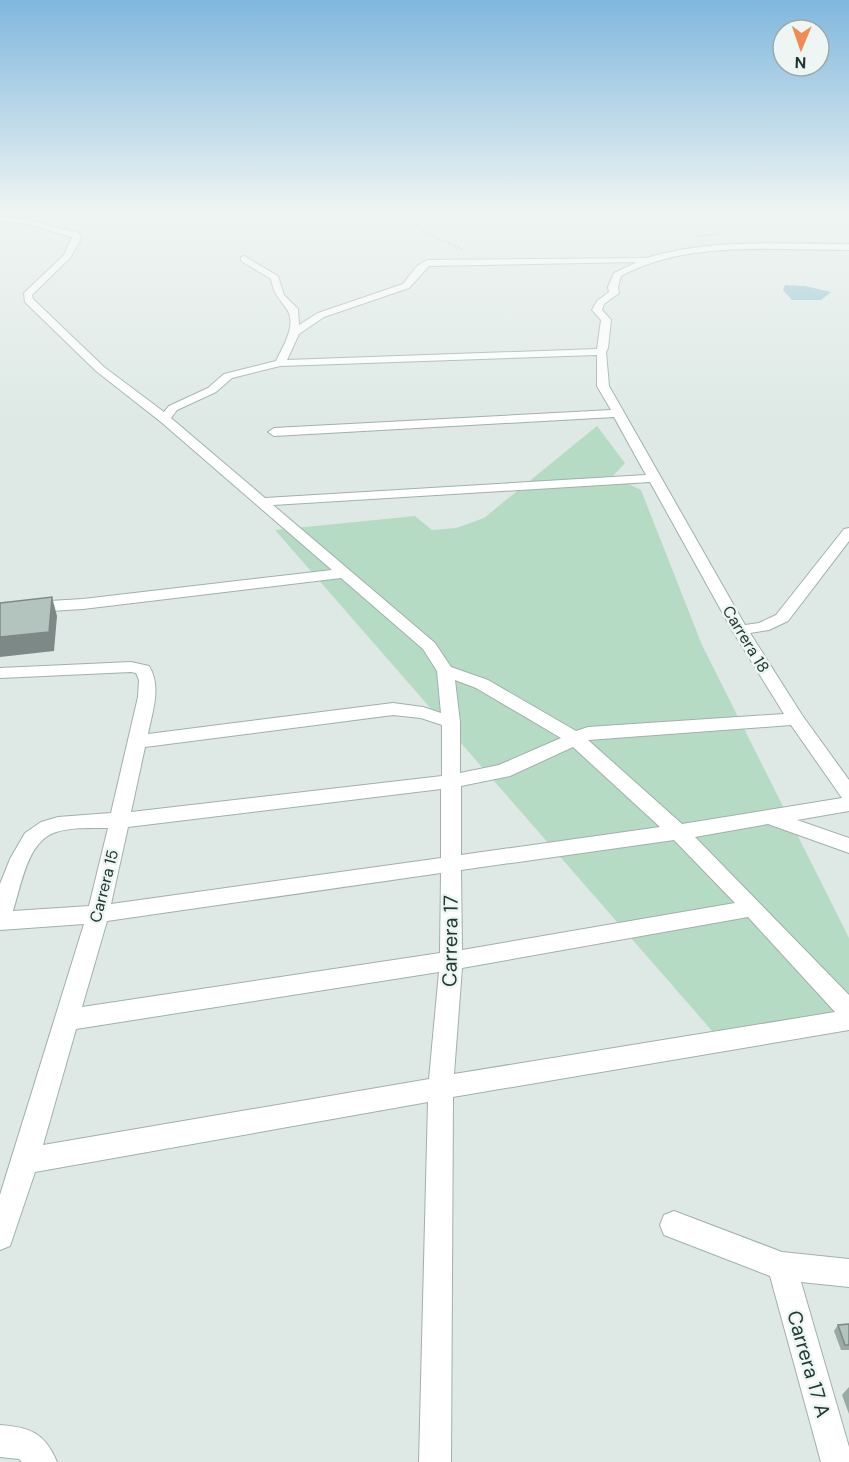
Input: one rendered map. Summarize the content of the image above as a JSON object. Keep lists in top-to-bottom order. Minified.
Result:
{"streets":{"street":["Carrera 18","Carrera 15","Carrera 17","Carrera 17 A"]},"north":"bottom"}
